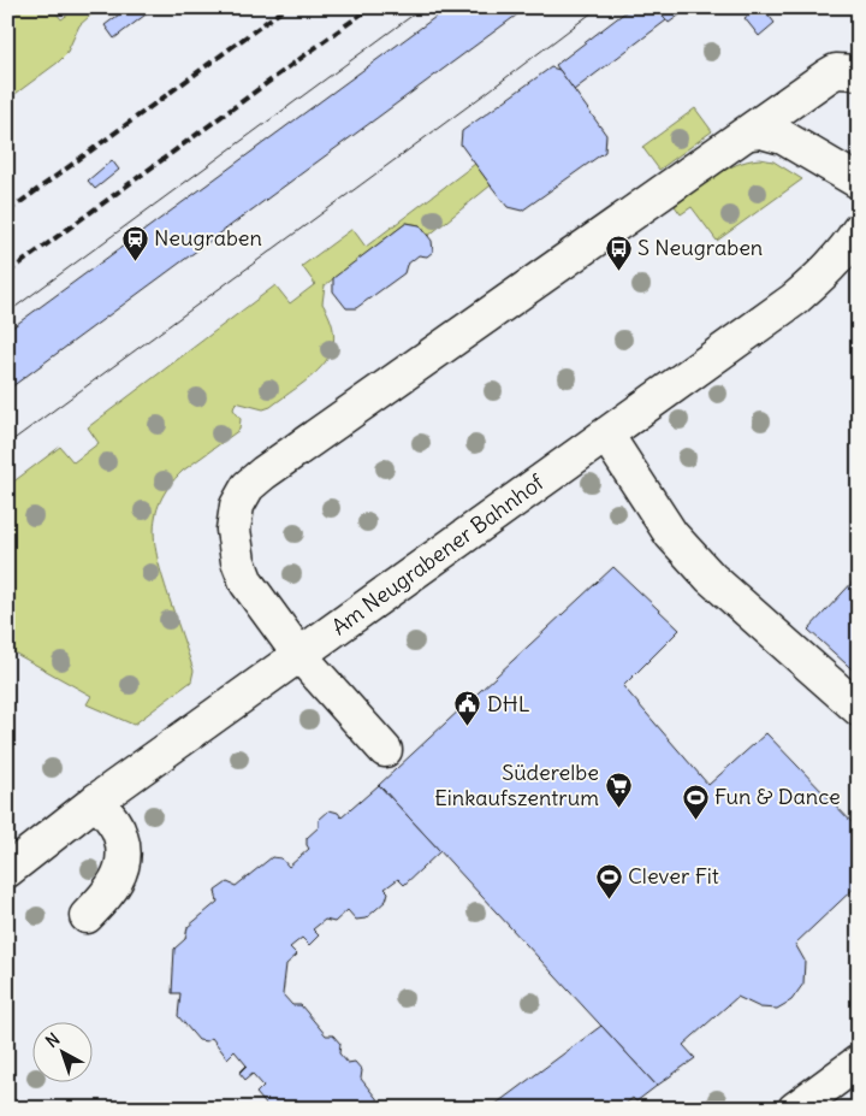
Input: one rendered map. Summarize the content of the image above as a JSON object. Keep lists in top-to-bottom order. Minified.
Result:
{"streets":{"street":["Am Neugrabener Bahnhof"]},"places":{"station":["Neugraben"],"bus stop":["S Neugraben"],"public building":["DHL"],"supermarket":["Süderelbe Einkaufszentrum"],"sports":["Fun & Dance","Clever Fit"]},"north":"top left"}
